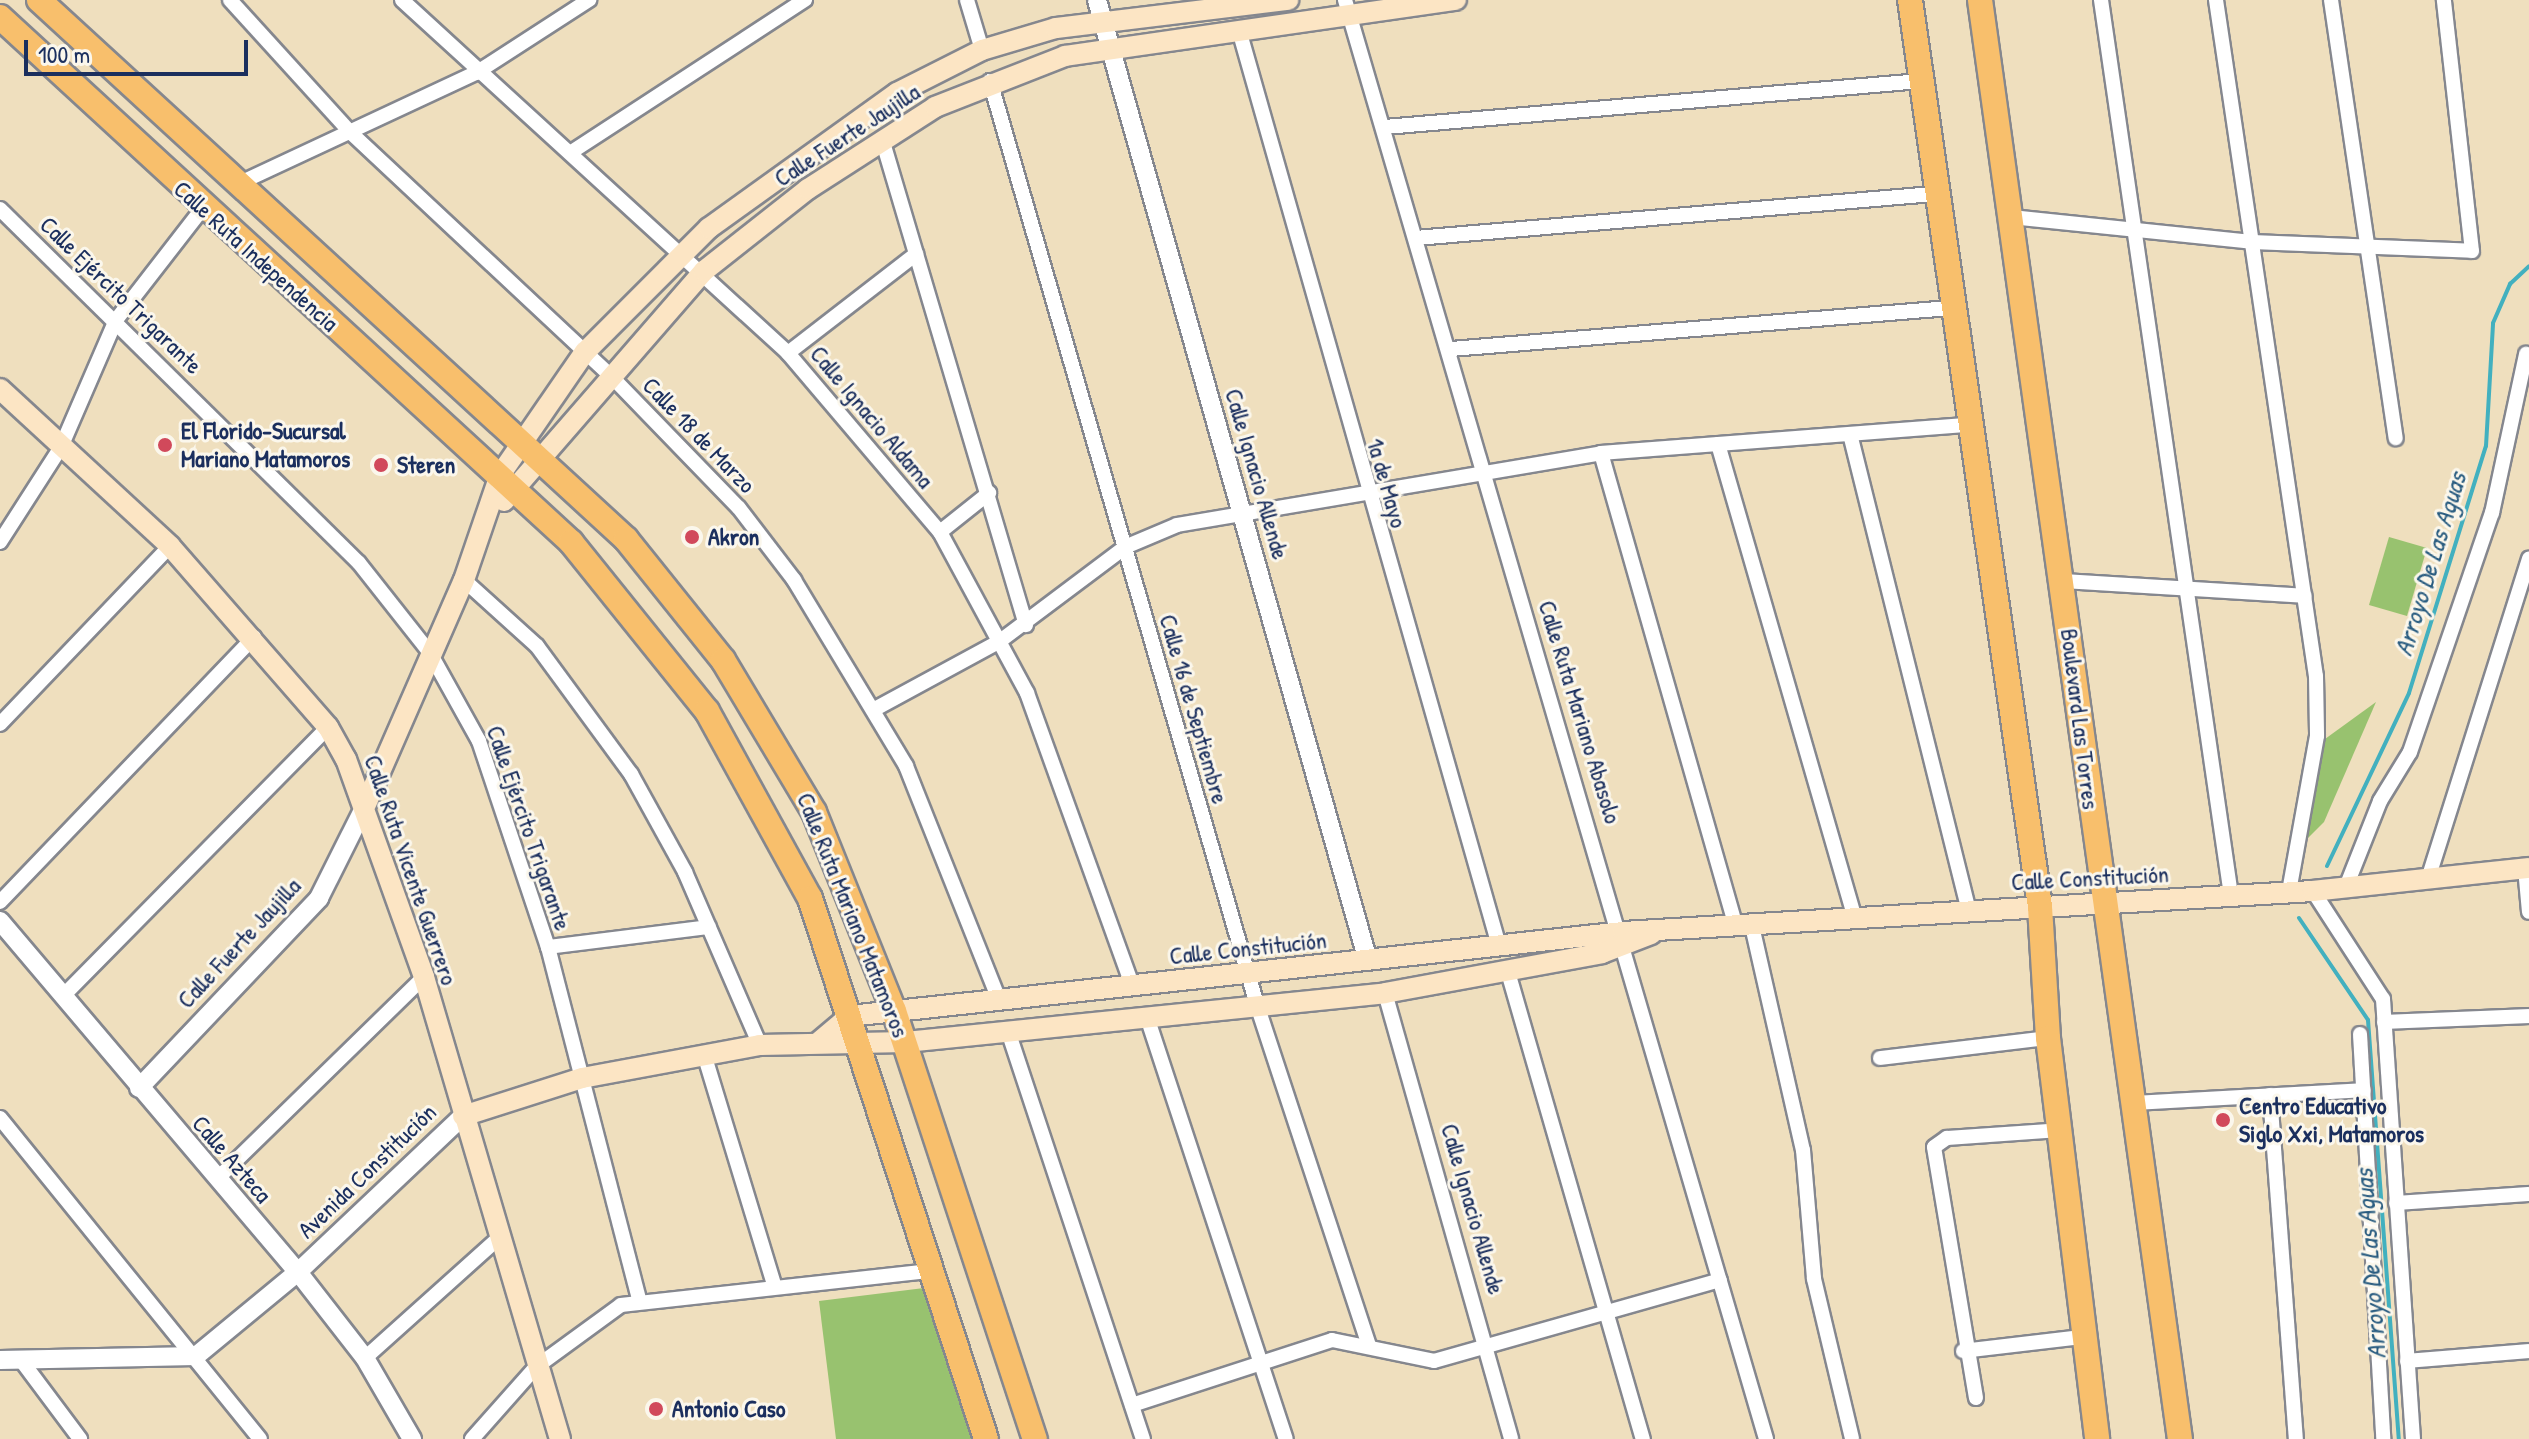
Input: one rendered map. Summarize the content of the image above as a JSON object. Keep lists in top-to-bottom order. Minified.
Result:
{"streets":{"main road":["Calle Fuerte Jaujilla","Calle Ruta Independencia","Boulevard Las Torres","Calle Ruta Vicente Guerrero","Calle Constitución","Calle Ruta Mariano Matamoros","Avenida Constitución"],"street":["Calle Ejército Trigarante","Calle Ignacio Aldama","Calle 18 de Marzo","Calle Ignacio Allende","1a de Mayo","Calle 16 de Septiembre","Calle Ruta Mariano Abasolo","Calle Azteca"]},"crossings":[["Calle Fuerte Jaujilla","Calle Ruta Independencia"],["Calle Fuerte Jaujilla","Calle Ejército Trigarante"],["Calle Fuerte Jaujilla","Calle Ignacio Aldama"],["Calle Fuerte Jaujilla","Calle 18 de Marzo"],["Calle Fuerte Jaujilla","Calle Ignacio Allende"],["Calle Fuerte Jaujilla","1a de Mayo"],["Calle Fuerte Jaujilla","Calle 16 de Septiembre"],["Calle Fuerte Jaujilla","Calle Ruta Mariano Abasolo"],["Calle Fuerte Jaujilla","Calle Ruta Vicente Guerrero"],["Calle Fuerte Jaujilla","Calle Ruta Mariano Matamoros"],["Calle Fuerte Jaujilla","Calle Azteca"],["Calle Ruta Independencia","Calle Ruta Mariano Matamoros"],["Calle Ejército Trigarante","Avenida Constitución"],["Calle Ignacio Aldama","Calle Constitución"],["Calle 18 de Marzo","Calle Constitución"],["Calle Ignacio Allende","Calle Constitución"],["1a de Mayo","Calle Constitución"],["Calle 16 de Septiembre","Calle Constitución"],["Calle Ruta Mariano Abasolo","Calle Constitución"],["Boulevard Las Torres","Calle Constitución"],["Calle Ruta Vicente Guerrero","Avenida Constitución"],["Calle Constitución","Calle Ruta Mariano Matamoros"],["Calle Constitución","Avenida Constitución"],["Calle Ruta Mariano Matamoros","Avenida Constitución"],["Calle Azteca","Avenida Constitución"]],"water":["Arroyo De Las Aguas"],"places":["El Florido-Sucursal Mariano Matamoros","Steren","Akron","Centro Educativo Siglo Xxi, Matamoros","Antonio Caso"],"scale_bar":"100 m"}
